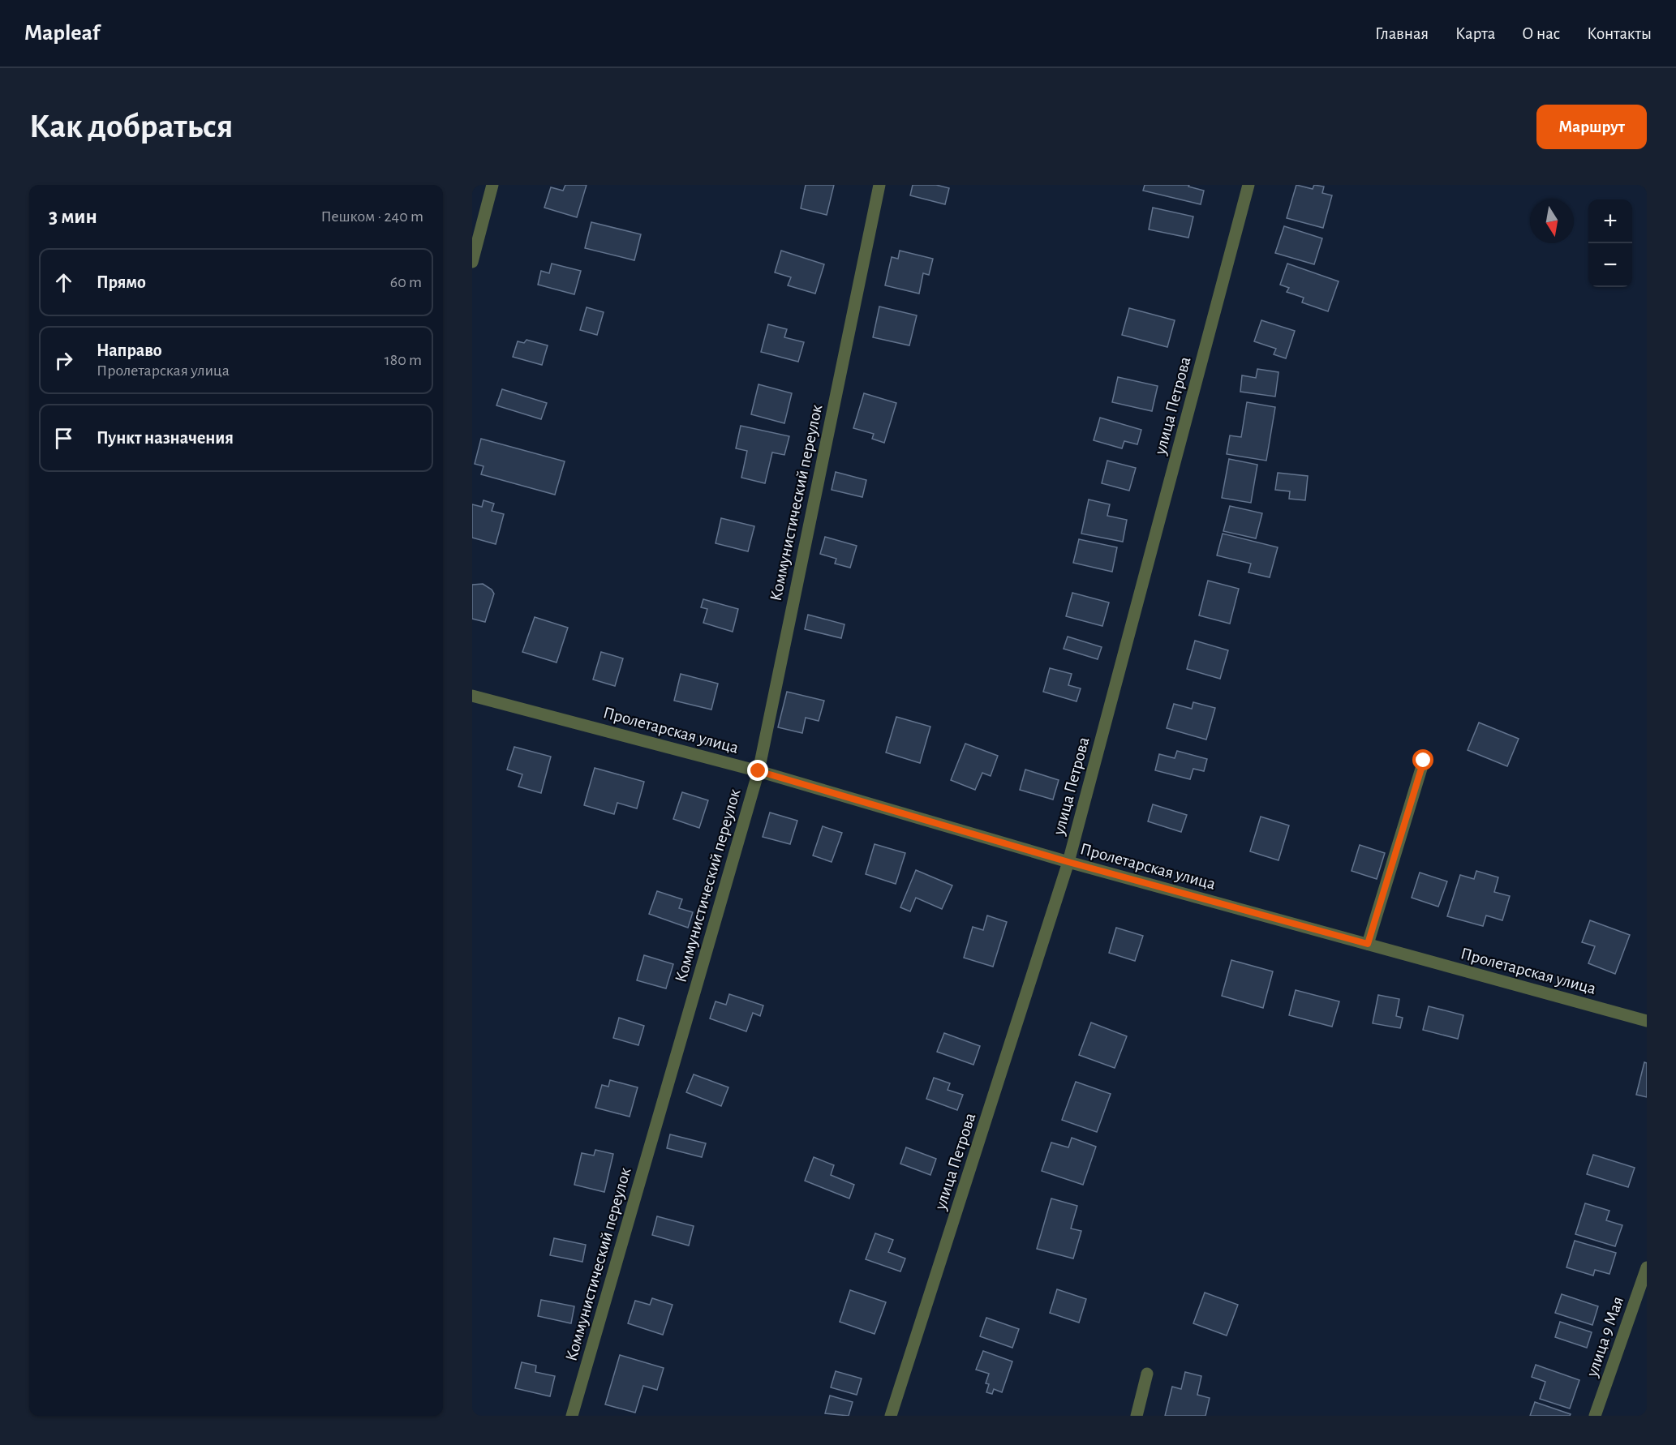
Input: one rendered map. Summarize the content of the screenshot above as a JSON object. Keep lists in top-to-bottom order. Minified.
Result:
{"streets":{"street":["улица Петрова","Коммунистический переулок","Пролетарская улица","улица 9 Мая"]},"crossings":[["улица Петрова","Пролетарская улица"],["Коммунистический переулок","Пролетарская улица"]],"north":"bottom","page":{"header":"Mapleaf","nav":["Главная","Карта","О нас","Контакты"],"buttons":"Маршрут","title":"Как добраться","heading":["3 мин","Пешком · 240 m"],"map_buttons":["+","−"],"list":[["Прямо","60 m"],["Направо","Пролетарская улица","180 m"],"Пункт назначения"]}}
